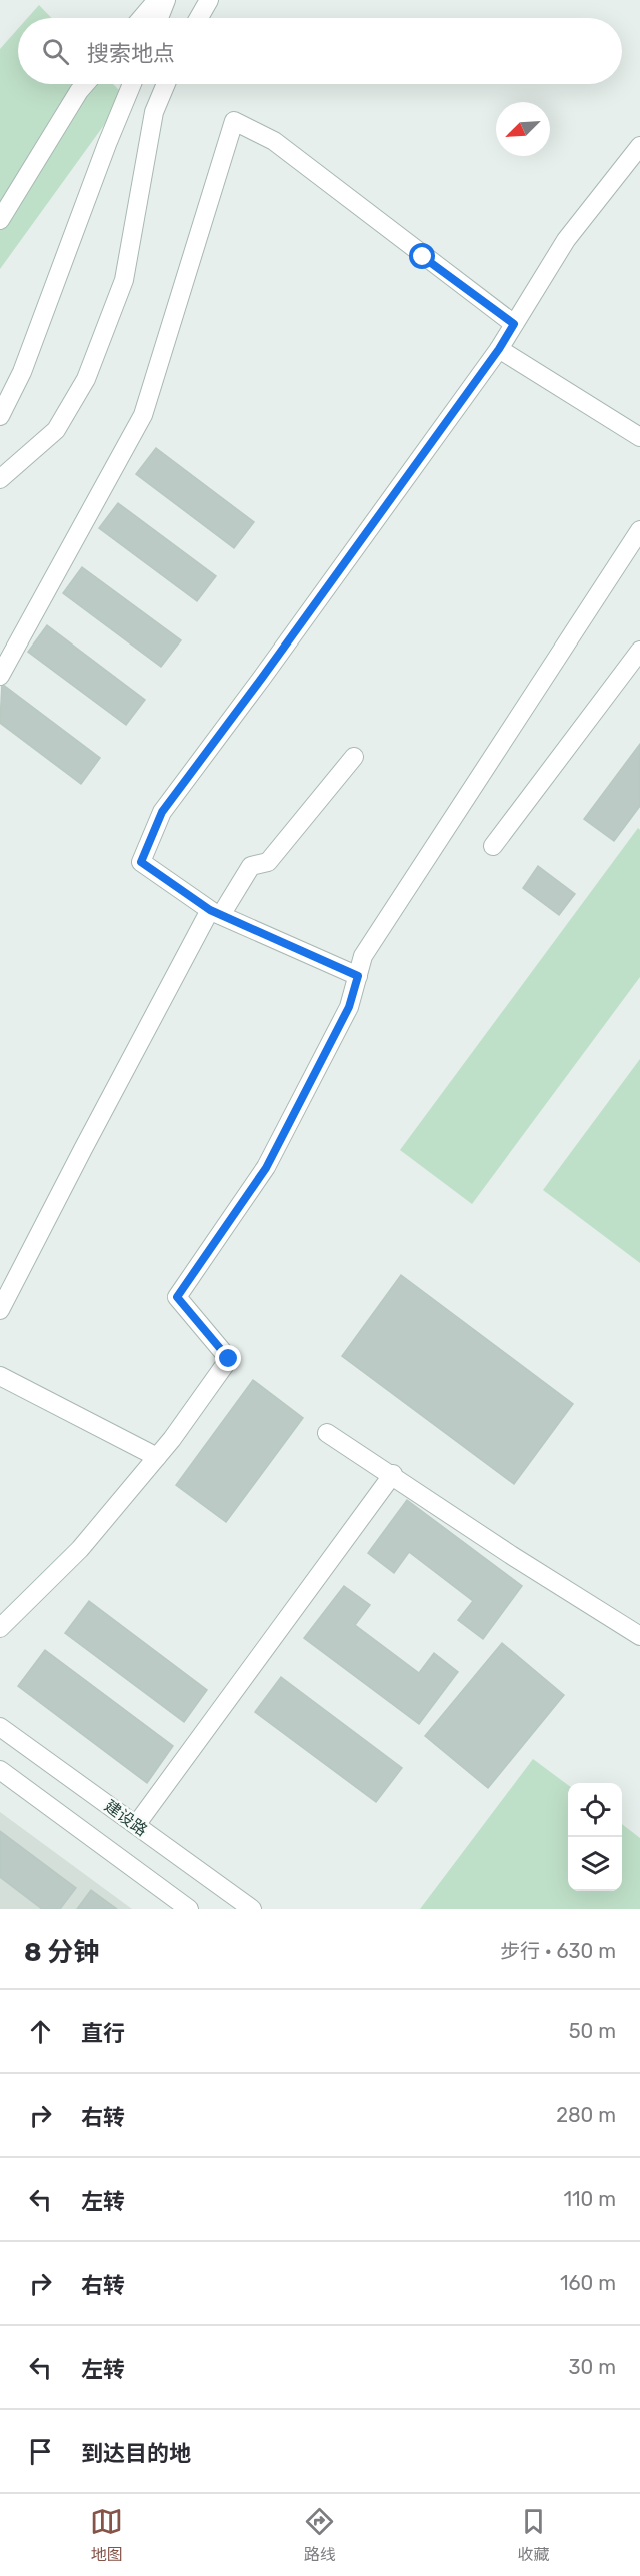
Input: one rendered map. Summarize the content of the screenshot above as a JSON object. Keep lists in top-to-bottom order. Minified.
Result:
{"streets":{"street":["建设路"]},"north":"bottom left","page":{"search":"搜索地点","heading":["8 分钟","步行 · 630 m"],"list":[["直行","50 m"],["右转","280 m"],["左转","110 m"],["右转","160 m"],["左转","30 m"],"到达目的地"],"nav":["地图","路线","收藏"]}}
